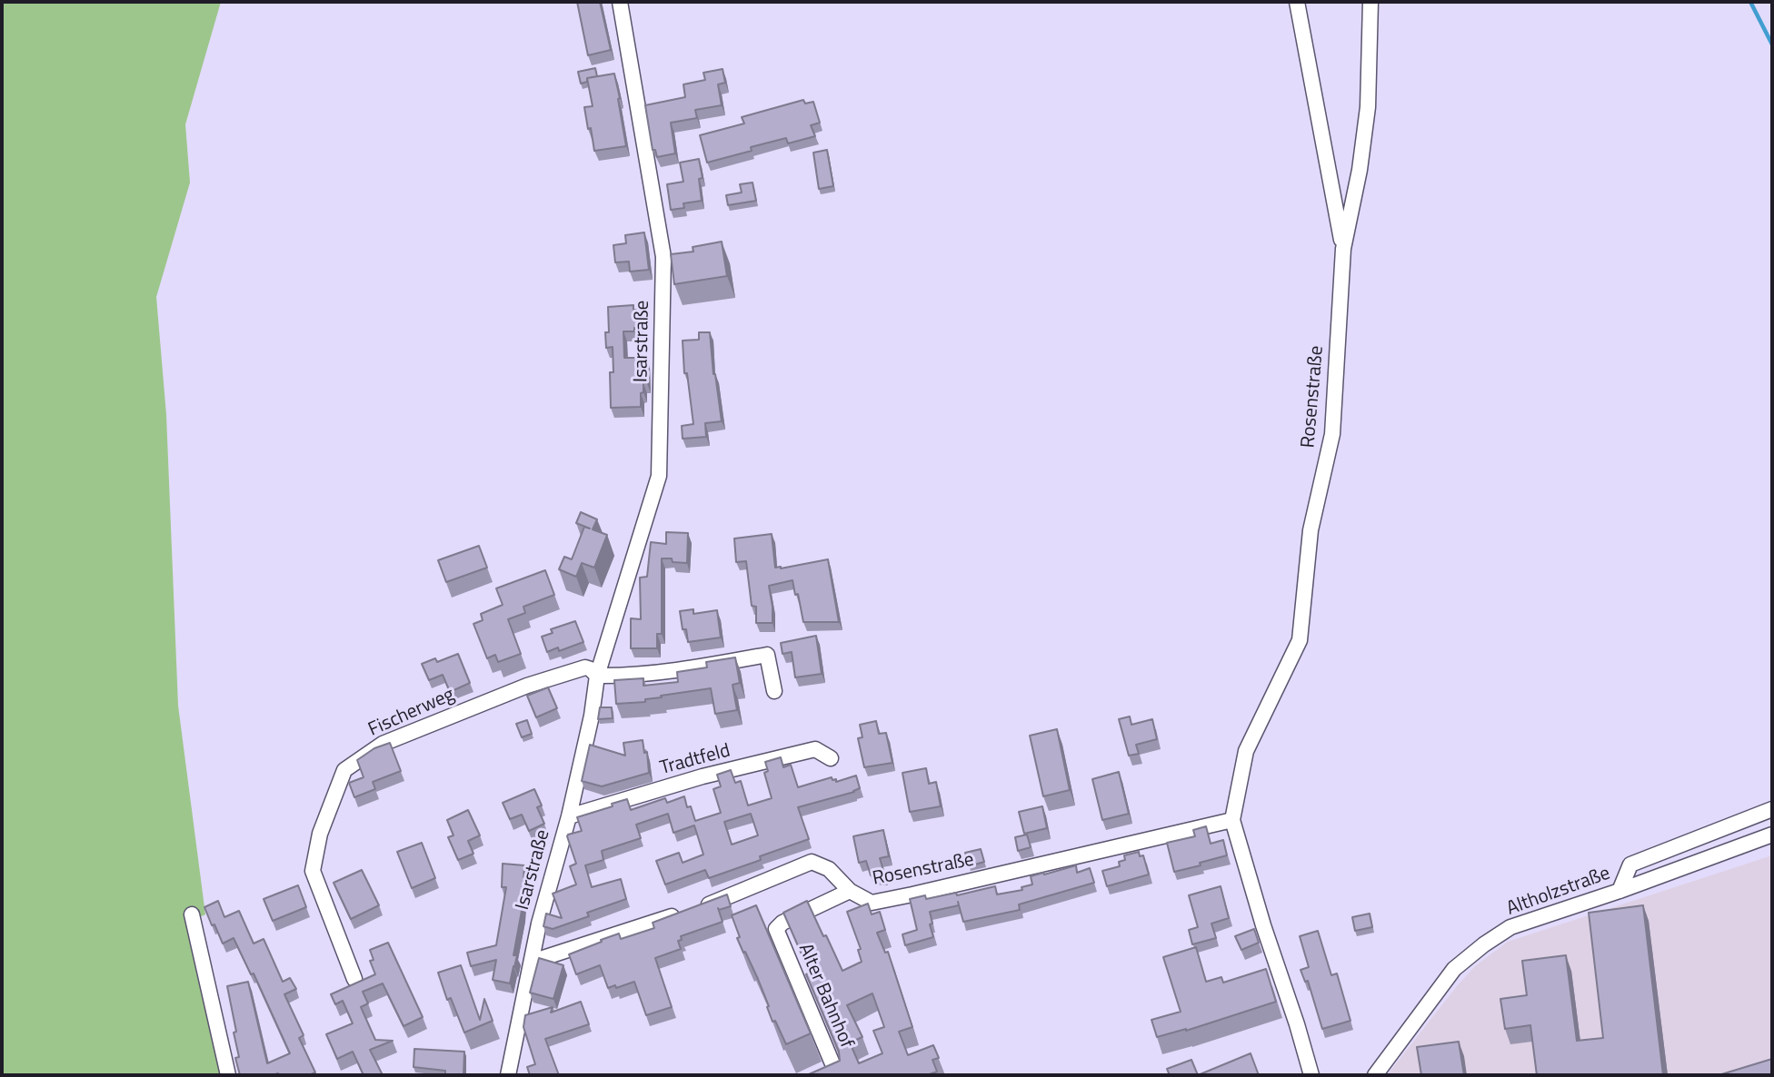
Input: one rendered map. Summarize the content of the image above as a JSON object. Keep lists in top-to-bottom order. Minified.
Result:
{"streets":{"street":["Isarstraße","Rosenstraße","Fischerweg","Tradtfeld","Altholzstraße","Alter Bahnhof"]},"crossings":[["Isarstraße","Rosenstraße"],["Isarstraße","Fischerweg"],["Isarstraße","Tradtfeld"],["Rosenstraße","Alter Bahnhof"]]}
